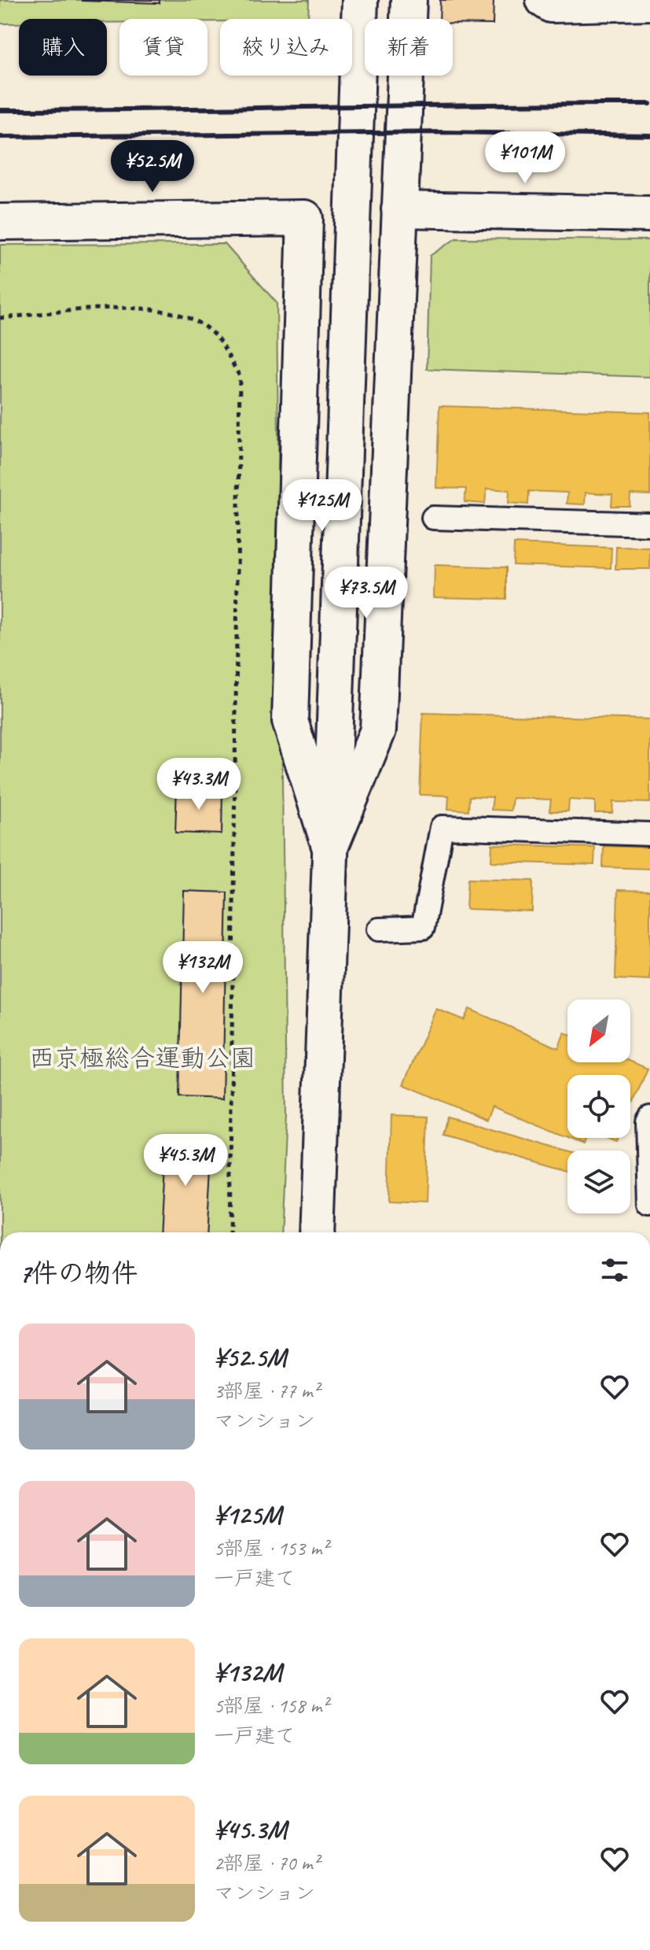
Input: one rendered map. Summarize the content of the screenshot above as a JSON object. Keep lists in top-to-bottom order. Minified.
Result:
{"parks":["西京極総合運動公園"],"north":"bottom left","page":{"chip":["購入","賃貸","絞り込み","新着"],"price":["¥101M","¥52.5M","¥125M","¥73.5M","¥43.3M","¥132M","¥45.3M"],"heading":"7件の物件","list":[{"name":"¥52.5M","note":"3部屋 · 77 m² · マンション"},{"name":"¥125M","note":"5部屋 · 153 m² · 一戸建て"},{"name":"¥132M","note":"5部屋 · 158 m² · 一戸建て"},{"name":"¥45.3M","note":"2部屋 · 70 m² · マンション"}]}}
